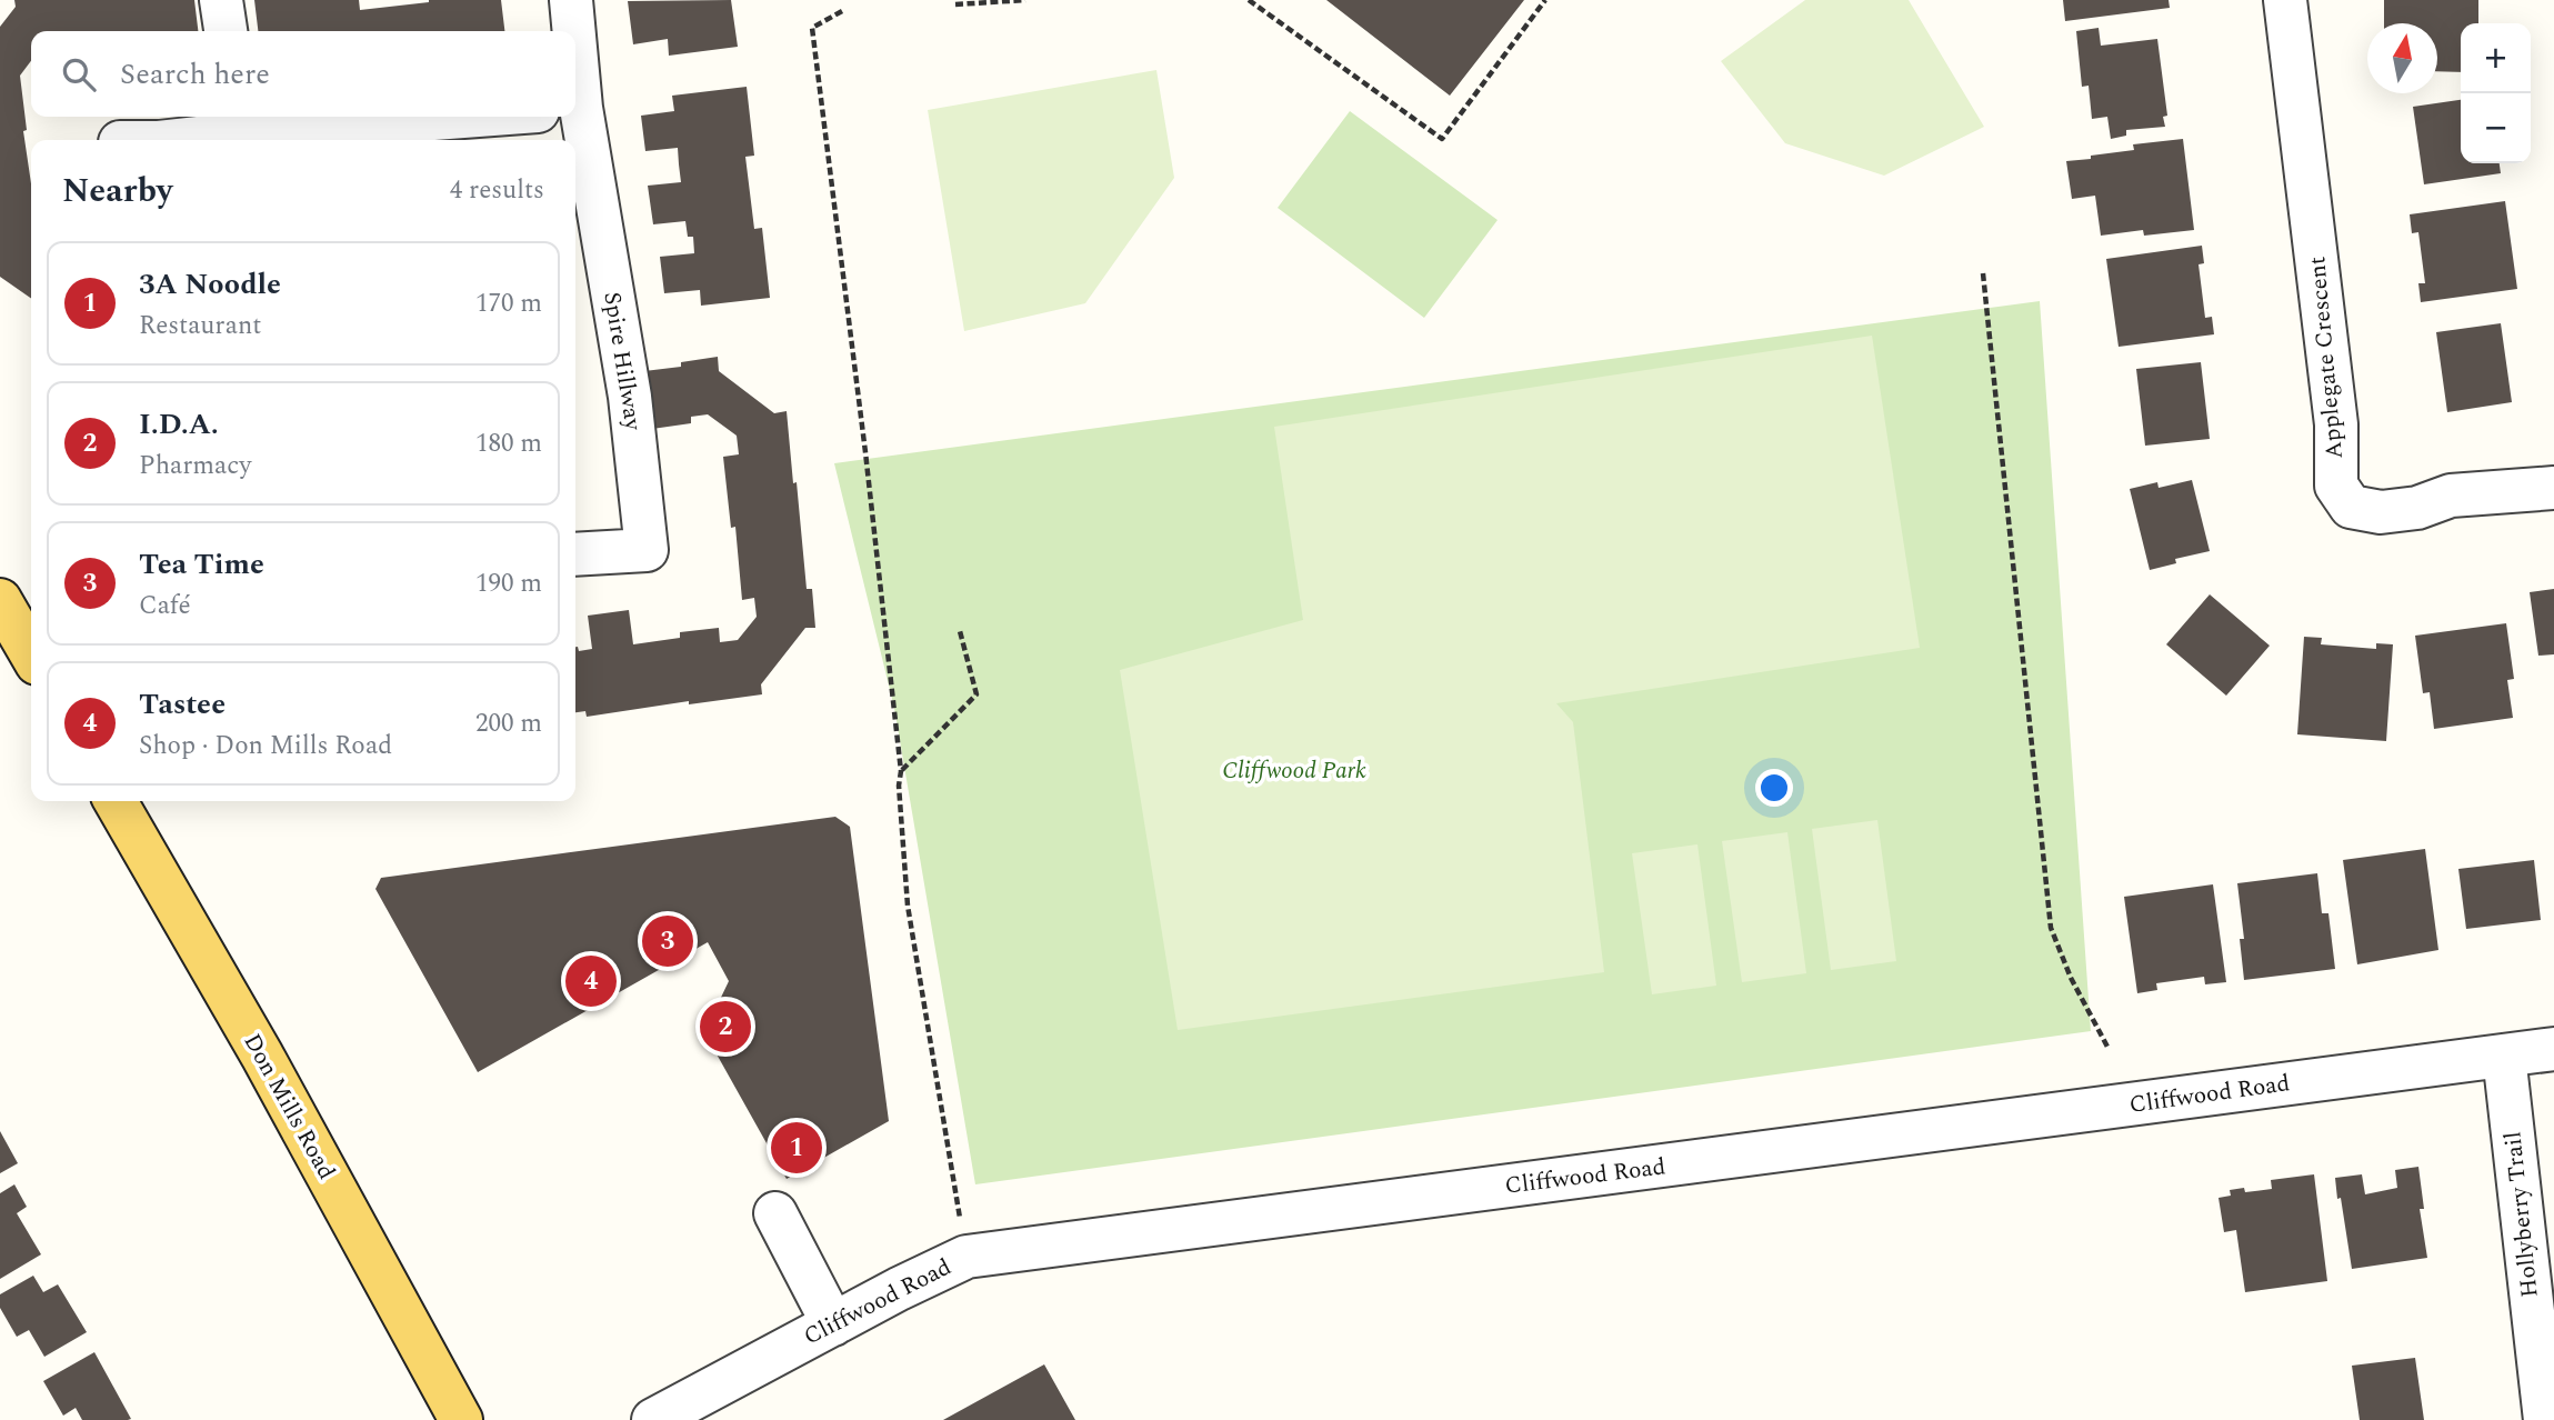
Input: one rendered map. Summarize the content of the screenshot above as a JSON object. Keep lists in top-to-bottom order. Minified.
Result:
{"streets":{"main road":["Don Mills Road"],"street":["Applegate Crescent","Spire Hillway","Cliffwood Road","Hollyberry Trail"]},"crossings":[["Cliffwood Road","Hollyberry Trail"]],"parks":["Cliffwood Park"],"north":"top","page":{"map_buttons":["+","−"],"search":"Search here","heading":["Nearby","4 results"],"list":[{"mark":"1","name":"3A Noodle","note":"Restaurant","value":"170 m"},{"mark":"2","name":"I.D.A.","note":"Pharmacy","value":"180 m"},{"mark":"3","name":"Tea Time","note":"Café","value":"190 m"},{"mark":"4","name":"Tastee","note":"Shop · Don Mills Road","value":"200 m"}],"pins":["3","4","2","1"]}}
